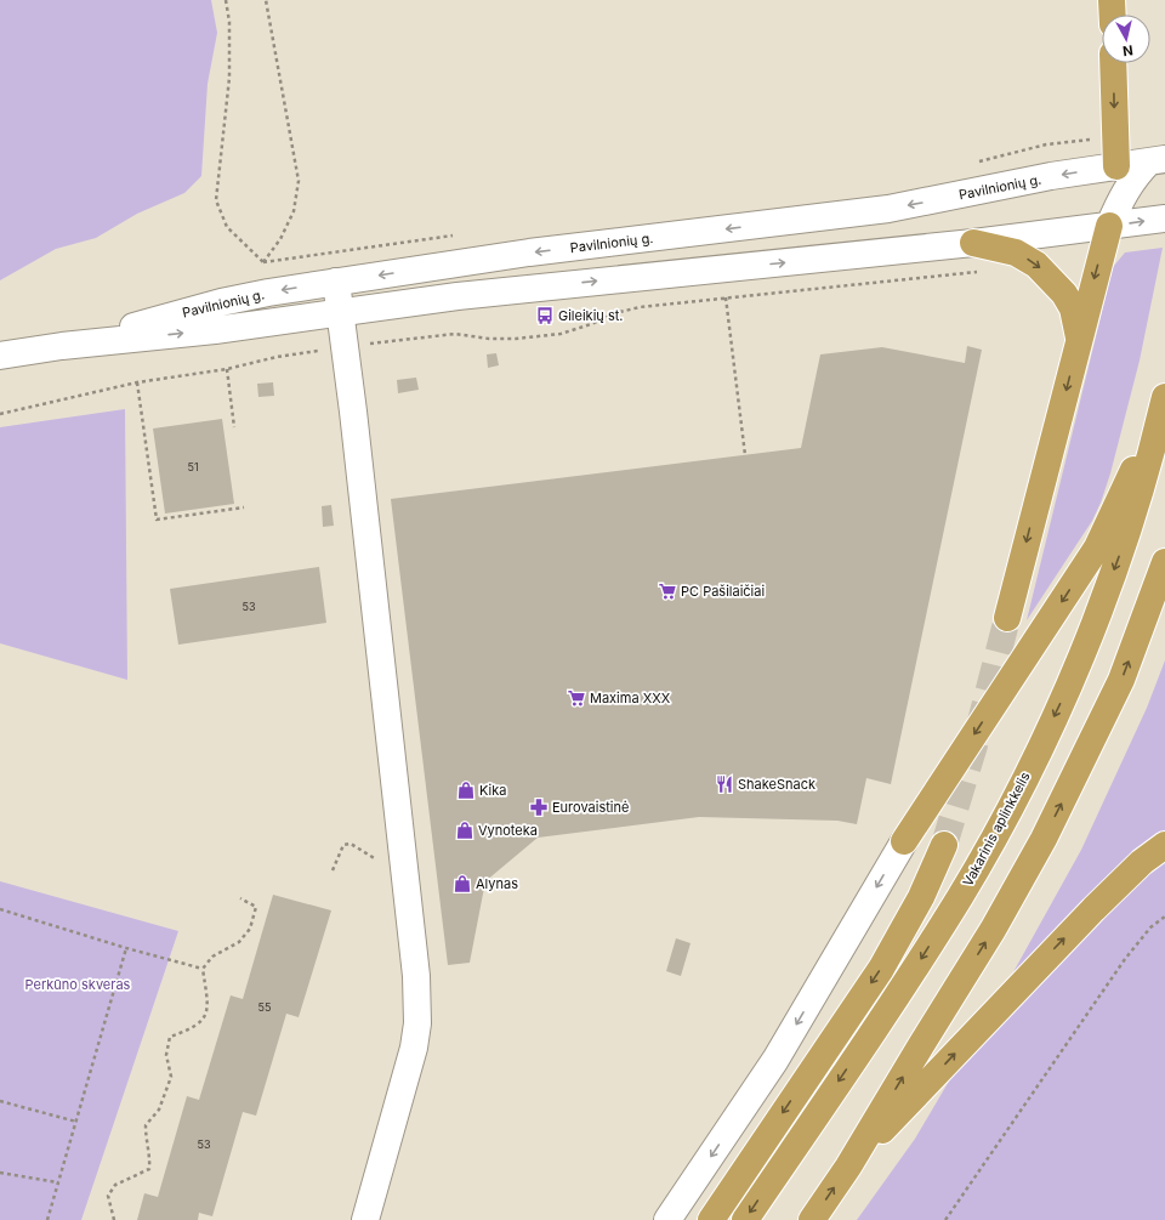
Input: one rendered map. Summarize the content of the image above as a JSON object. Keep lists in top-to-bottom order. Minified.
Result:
{"streets":{"highway":["Vakarinis aplinkkelis"],"street":["Pavilnionių g."]},"parks":["Perkūno skveras"],"places":{"bus stop":["Gileikių st."],"supermarket":["PC Pašilaičiai","Maxima XXX"],"restaurant":["ShakeSnack"],"shop":["Kika","Vynoteka","Alynas"],"pharmacy":["Eurovaistinė"]},"house_numbers":["51","53","55","53"],"north":"bottom"}
